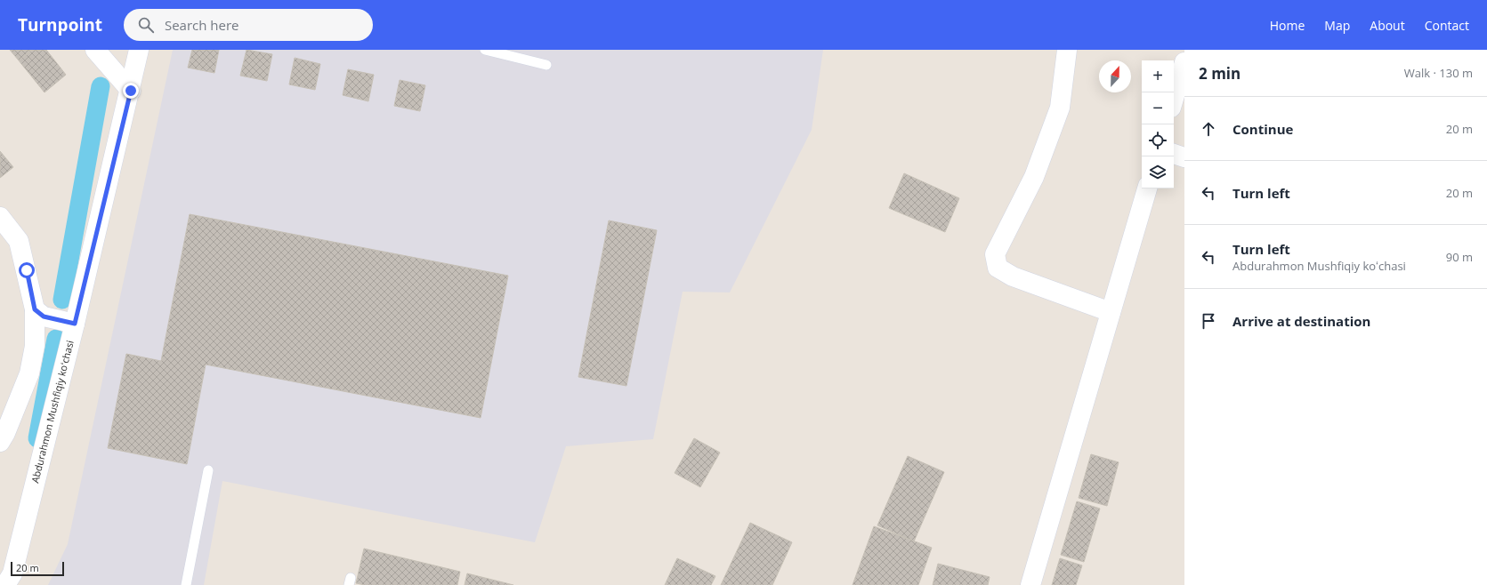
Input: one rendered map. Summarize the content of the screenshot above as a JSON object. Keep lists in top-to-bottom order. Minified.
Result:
{"streets":{"street":["Abdurahmon Mushfiqiy koʻchasi"]},"scale_bar":"20 m","north":"top","page":{"header":"Turnpoint","search":"Search here","nav":["Home","Map","About","Contact"],"heading":["2 min","Walk · 130 m"],"map_buttons":["+","−"],"list":[["Continue","20 m"],["Turn left","20 m"],["Turn left","Abdurahmon Mushfiqiy koʻchasi","90 m"],"Arrive at destination"],"scale":"20 m"}}
